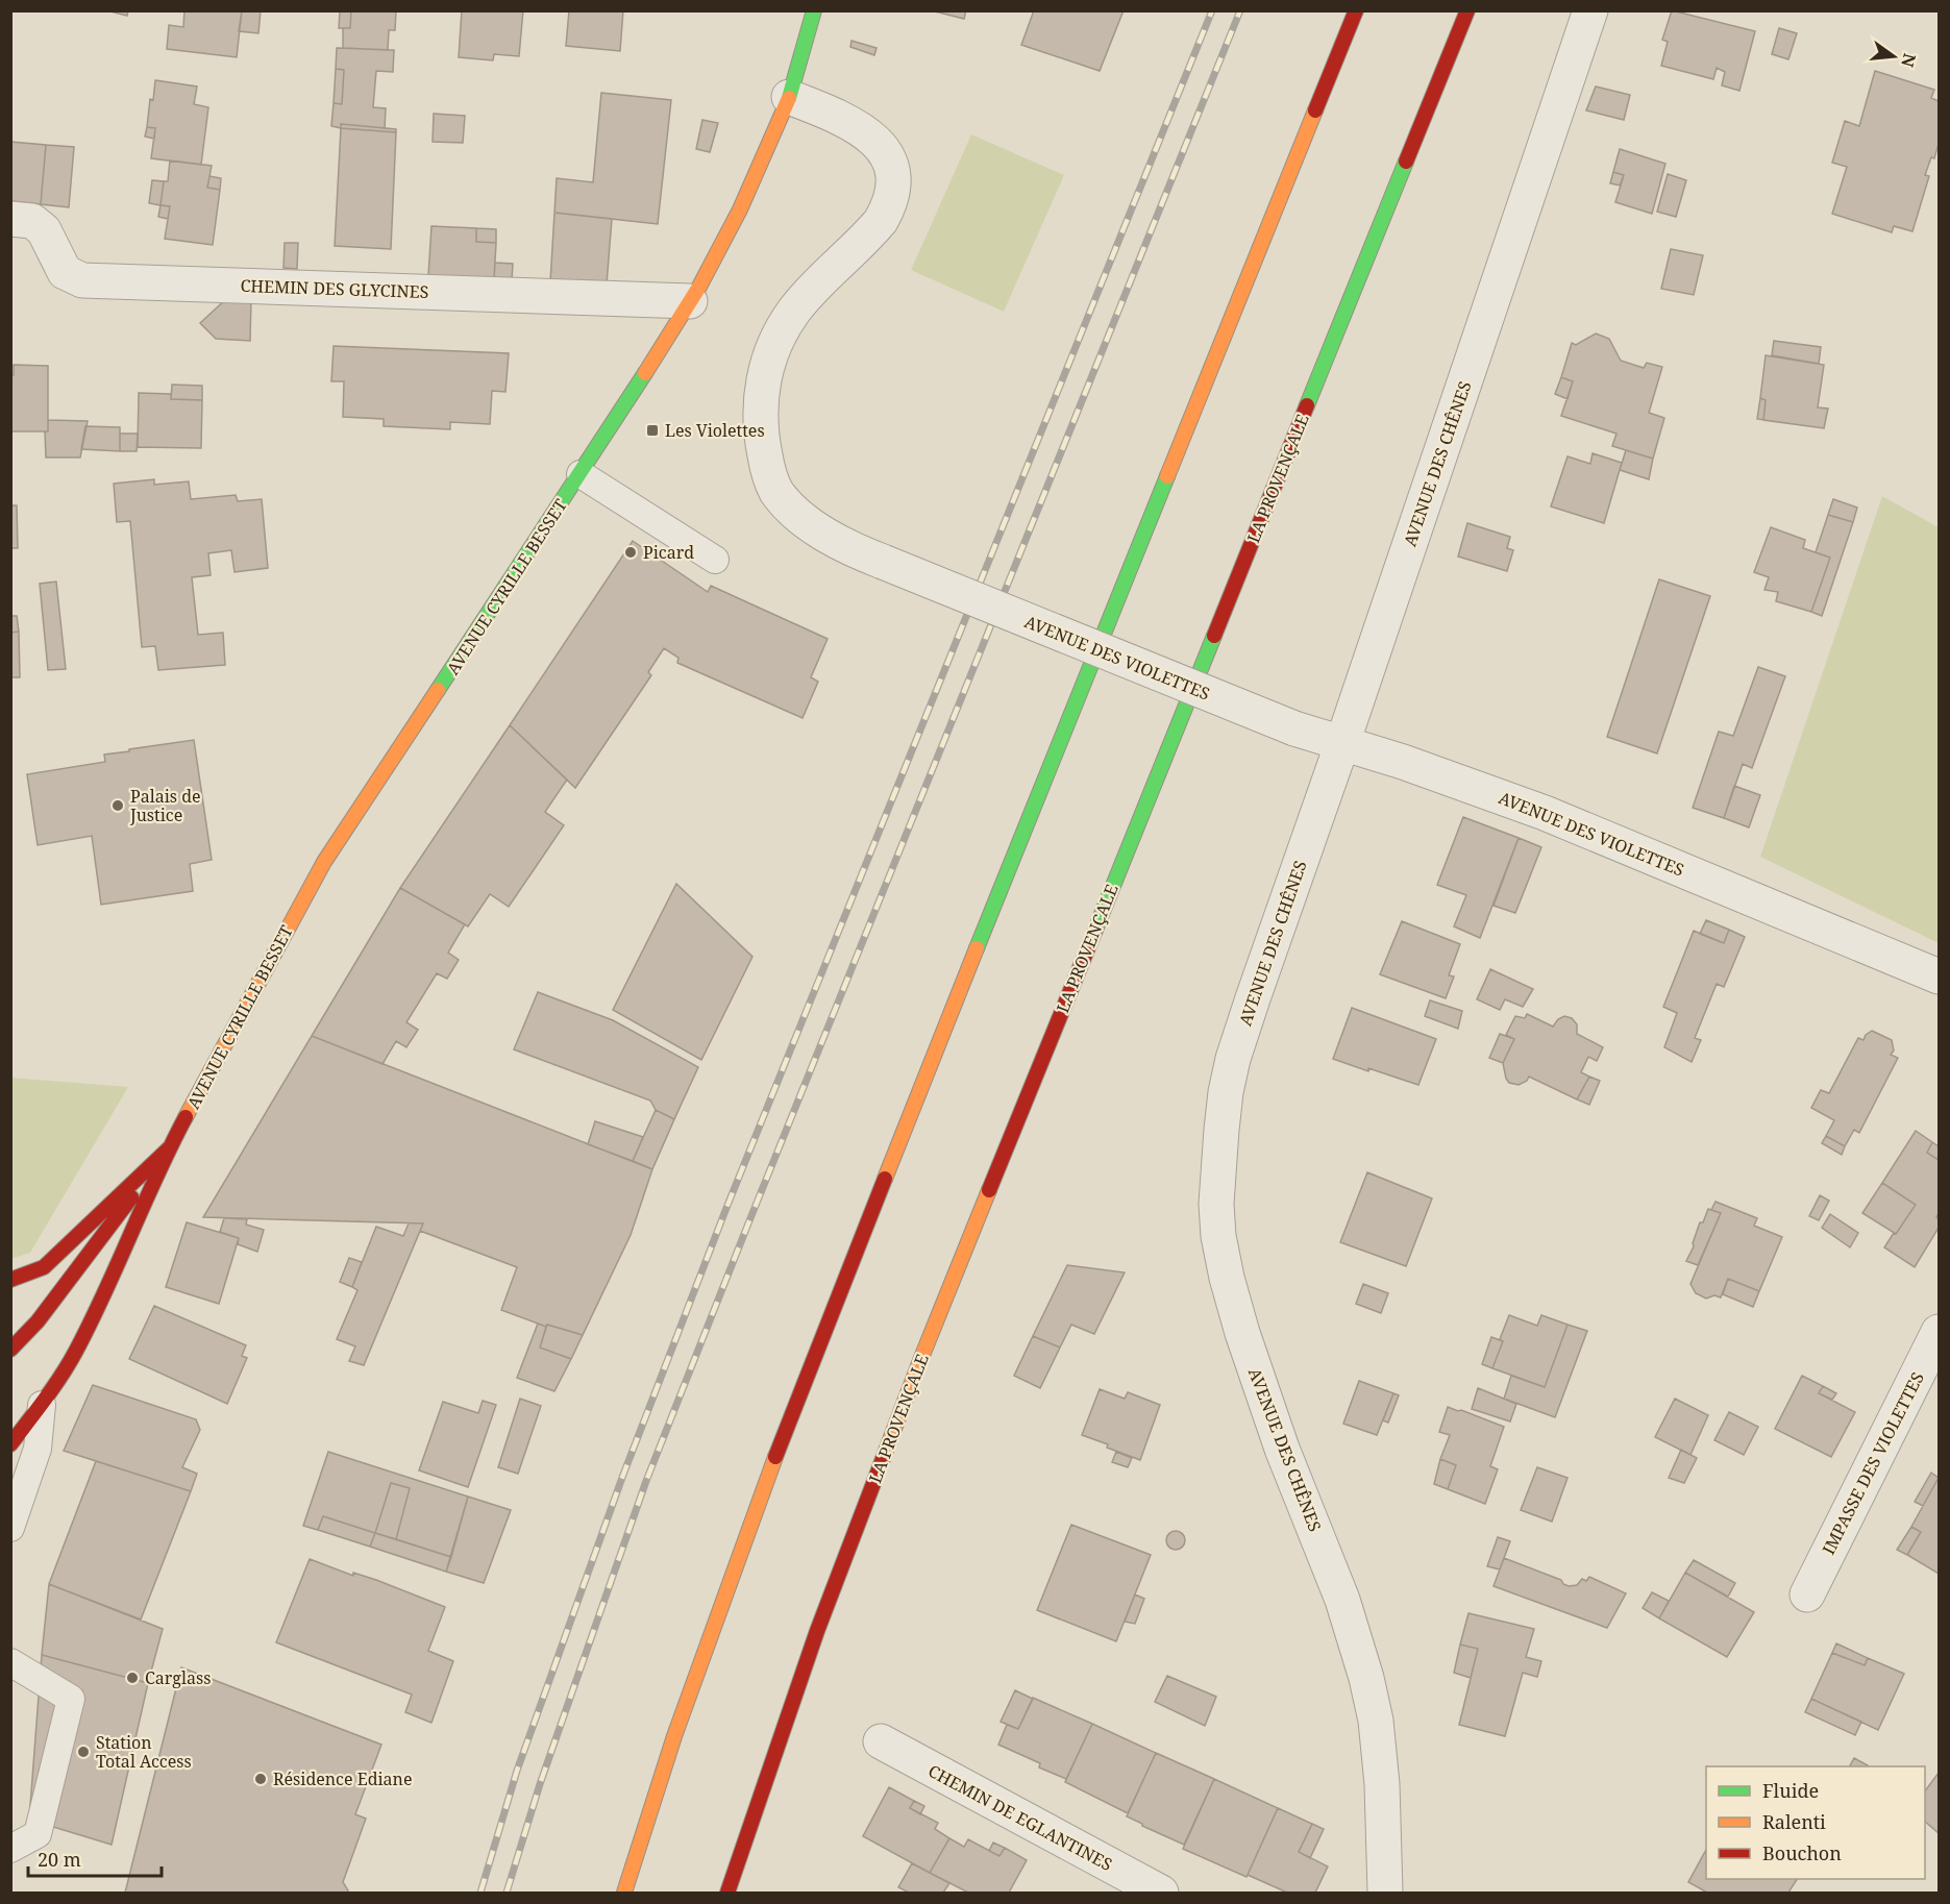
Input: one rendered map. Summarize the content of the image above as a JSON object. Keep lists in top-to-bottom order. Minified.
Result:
{"streets":{"main road":["LA PROVENÇALE","AVENUE CYRILLE BESSET"],"street":["CHEMIN DES GLYCINES","AVENUE DES CHÊNES","AVENUE DES VIOLETTES","IMPASSE DES VIOLETTES","CHEMIN DE EGLANTINES"]},"crossings":[["CHEMIN DES GLYCINES","AVENUE CYRILLE BESSET"],["AVENUE DES CHÊNES","AVENUE DES VIOLETTES"],["AVENUE CYRILLE BESSET","AVENUE DES VIOLETTES"]],"places":{"transit":["Les Violettes"],"other":["Picard","Palais de Justice","Carglass","Station Total Access","Résidence Ediane"]},"legend":["Fluide","Ralenti","Bouchon"],"scale_bar":"20 m","north":"right"}
